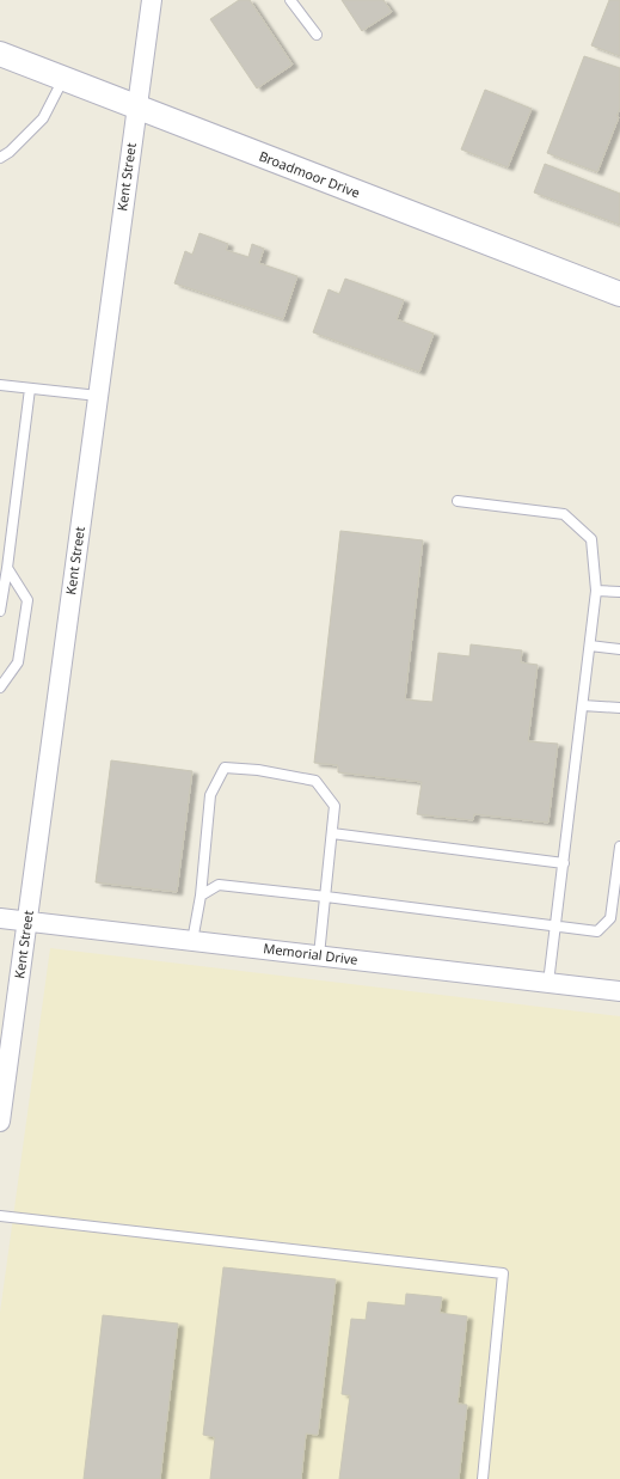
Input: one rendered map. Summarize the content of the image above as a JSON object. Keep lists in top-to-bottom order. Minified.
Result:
{"streets":{"street":["Broadmoor Drive","Kent Street","Memorial Drive"]},"crossings":[["Broadmoor Drive","Kent Street"],["Kent Street","Memorial Drive"]]}
